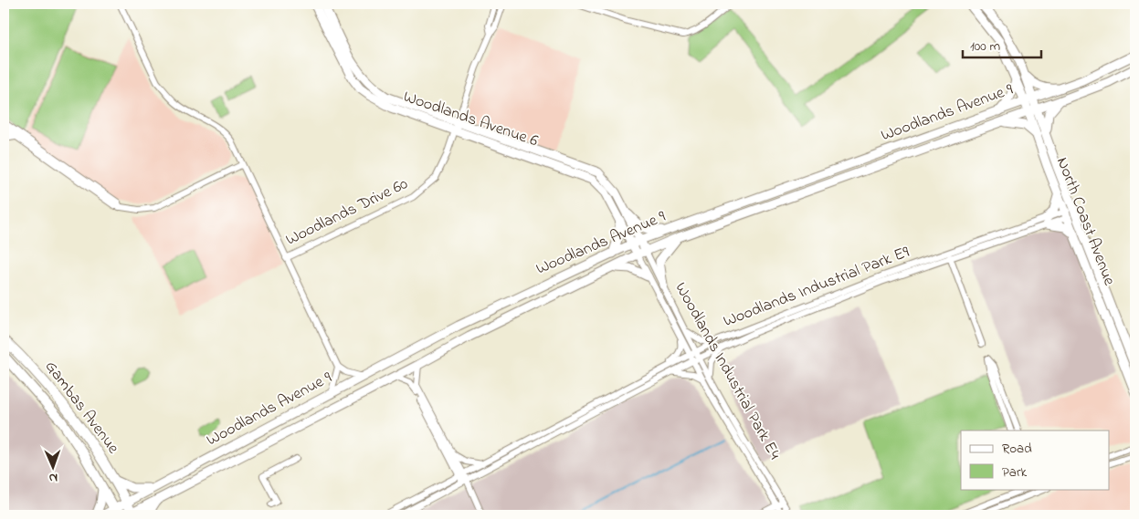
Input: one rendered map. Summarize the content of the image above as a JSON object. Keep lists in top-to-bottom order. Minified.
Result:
{"streets":{"main road":["Woodlands Avenue 9","Woodlands Avenue 6","North Coast Avenue","Woodlands Industrial Park E4","Gambas Avenue"],"street":["Woodlands Drive 60","Woodlands Industrial Park E9"]},"crossings":[["Woodlands Avenue 9","Woodlands Avenue 6"],["Woodlands Avenue 9","North Coast Avenue"],["Woodlands Avenue 9","Woodlands Industrial Park E4"],["Woodlands Avenue 9","Gambas Avenue"],["Woodlands Avenue 6","Woodlands Drive 60"],["Woodlands Avenue 6","Woodlands Industrial Park E4"],["North Coast Avenue","Woodlands Industrial Park E9"],["Woodlands Industrial Park E9","Woodlands Industrial Park E4"]],"legend":["Road","Park"],"scale_bar":"100 m","north":"bottom"}
